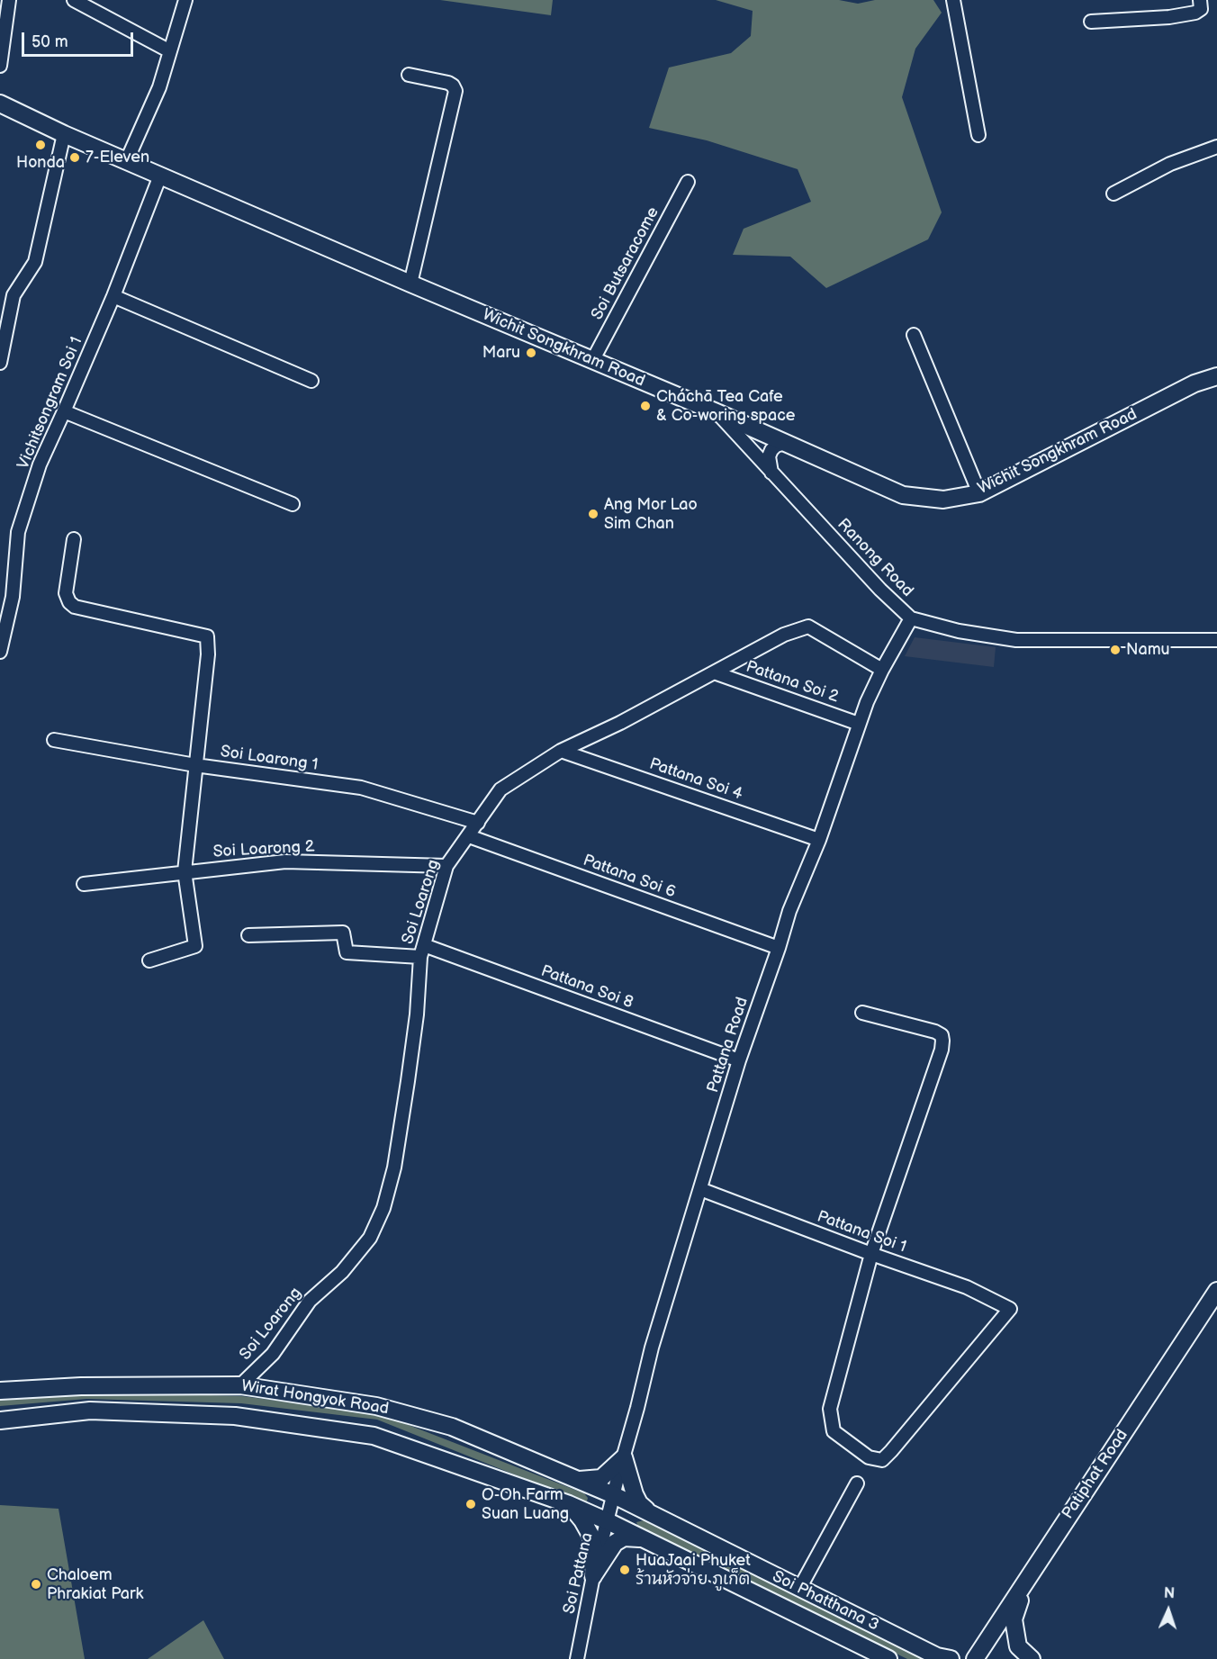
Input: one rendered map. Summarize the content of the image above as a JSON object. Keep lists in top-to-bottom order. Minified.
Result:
{"streets":{"main road":["Wichit Songkhram Road","Wirat Hongyok Road","Patiphat Road","Soi Phatthana 3"],"street":["Soi Butsaracome","Vichitsongram Soi 1","Ranong Road","Pattana Soi 2","Soi Loarong 1","Pattana Soi 4","Soi Loarong 2","Pattana Soi 6","Soi Loarong","Pattana Soi 8","Pattana Road","Pattana Soi 1","Soi Pattana"]},"crossings":[["Soi Butsaracome","Wichit Songkhram Road"],["Wichit Songkhram Road","Vichitsongram Soi 1"],["Wichit Songkhram Road","Ranong Road"],["Ranong Road","Pattana Road"],["Pattana Soi 2","Soi Loarong"],["Pattana Soi 2","Pattana Road"],["Soi Loarong 1","Soi Loarong"],["Pattana Soi 4","Soi Loarong"],["Pattana Soi 4","Pattana Road"],["Soi Loarong 2","Soi Loarong"],["Pattana Soi 6","Soi Loarong"],["Pattana Soi 6","Pattana Road"],["Soi Loarong","Pattana Soi 8"],["Soi Loarong","Pattana Road"],["Soi Loarong","Wirat Hongyok Road"],["Pattana Soi 8","Pattana Road"],["Pattana Road","Pattana Soi 1"],["Pattana Road","Wirat Hongyok Road"],["Pattana Road","Soi Pattana"],["Pattana Road","Soi Phatthana 3"],["Wirat Hongyok Road","Soi Pattana"],["Wirat Hongyok Road","Soi Phatthana 3"],["Soi Pattana","Soi Phatthana 3"]],"places":["Honda","7-Eleven","Maru","Cháchā Tea Cafe & Co-woring space","Ang Mor Lao Sim Chan","Namu","O-Oh Farm Suan Luang","HuaJaai Phuket ร้านหัวจ่าย ภูเก็ต","Chaloem Phrakiat Park"],"scale_bar":"50 m","north":"top"}
